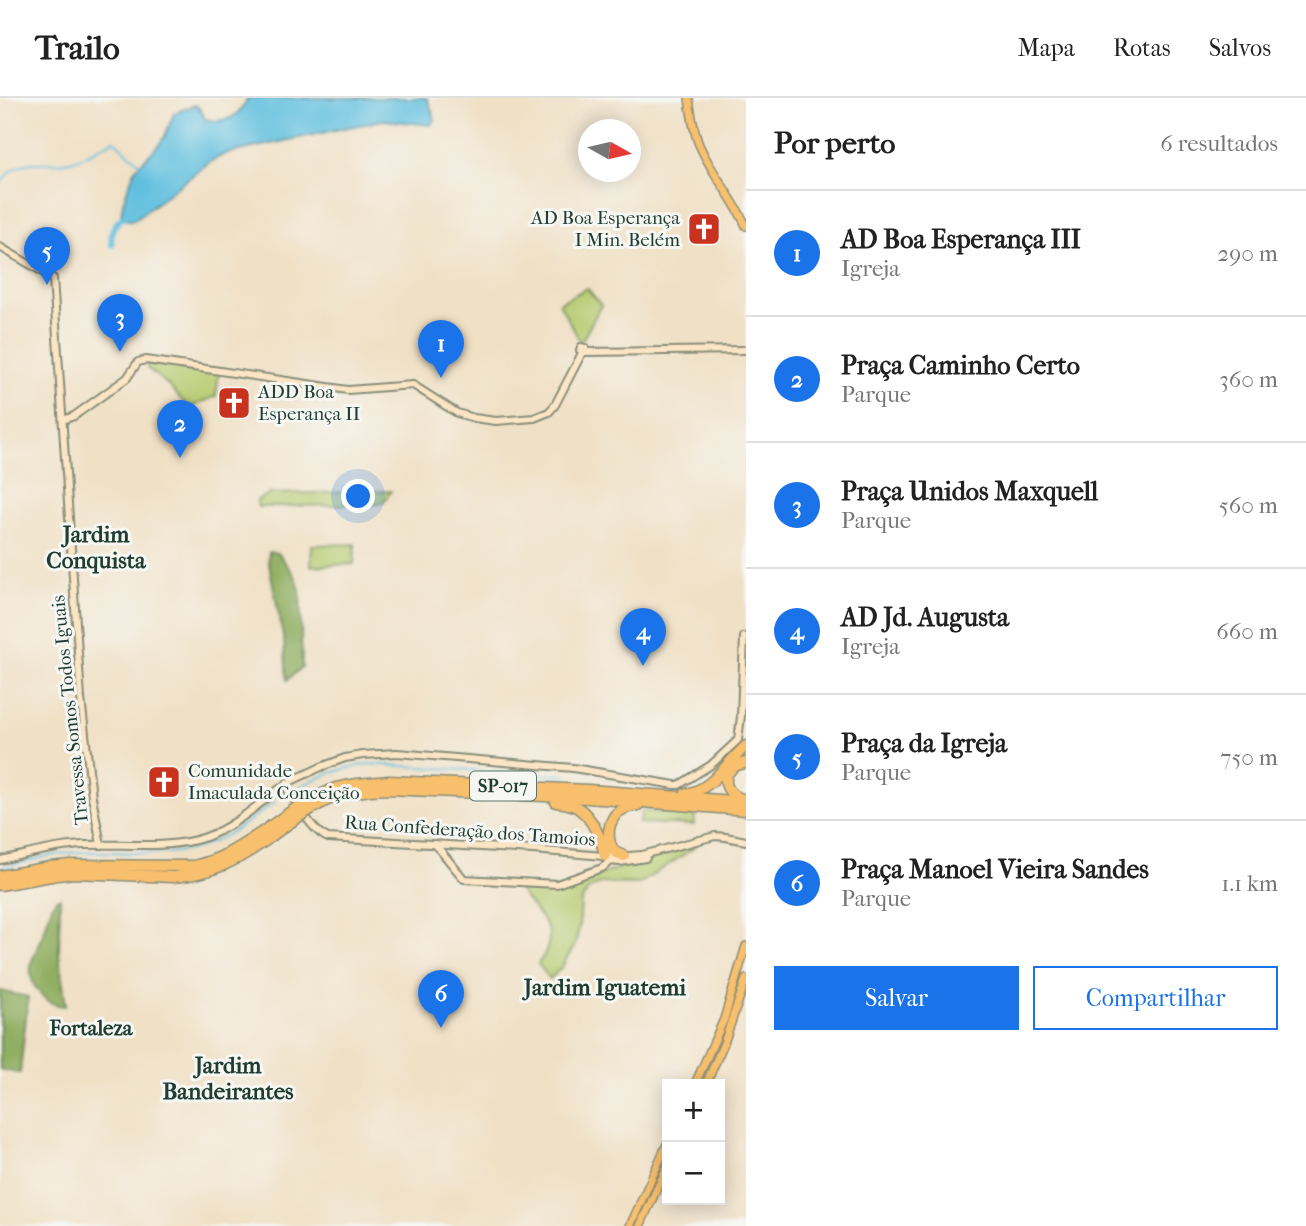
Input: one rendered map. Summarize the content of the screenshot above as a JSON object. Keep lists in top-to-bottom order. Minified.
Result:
{"streets":{"highway":["SP-017"],"main road":["Travessa Somos Todos Iguais","Rua Confederação dos Tamoios"]},"districts":["Jardim Conquista","Jardim Iguatemi","Fortaleza","Jardim Bandeirantes"],"places":{"church":["AD Boa Esperança I Min. Belém","ADD Boa Esperança II","Comunidade Imaculada Conceição"]},"north":"right","page":{"header":"Trailo","nav":["Mapa","Rotas","Salvos"],"heading":["Por perto","6 resultados"],"list":[{"mark":"1","name":"AD Boa Esperança III","note":"Igreja","value":"290 m"},{"mark":"2","name":"Praça Caminho Certo","note":"Parque","value":"360 m"},{"mark":"3","name":"Praça Unidos Maxquell","note":"Parque","value":"560 m"},{"mark":"4","name":"AD Jd. Augusta","note":"Igreja","value":"660 m"},{"mark":"5","name":"Praça da Igreja","note":"Parque","value":"750 m"},{"mark":"6","name":"Praça Manoel Vieira Sandes","note":"Parque","value":"1.1 km"}],"pins":["5","3","1","2","4","6"],"buttons":["Salvar","Compartilhar"],"map_buttons":["+","−"]}}
